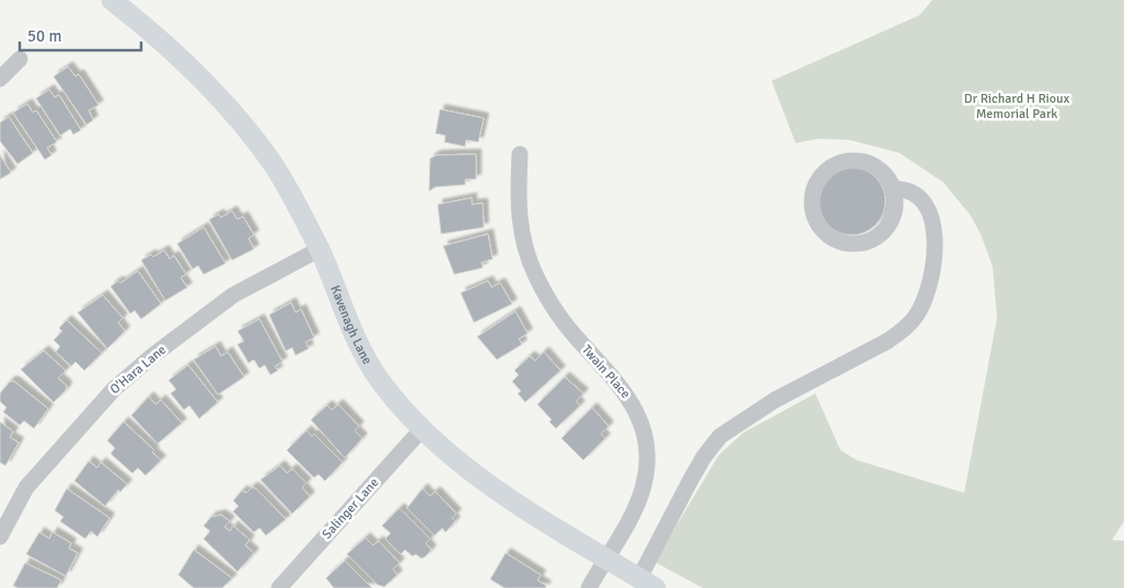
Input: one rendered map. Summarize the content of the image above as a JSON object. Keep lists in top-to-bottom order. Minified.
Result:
{"streets":{"main road":["Kavenagh Lane"],"street":["O'Hara Lane","Twain Place","Salinger Lane"]},"crossings":[["Kavenagh Lane","O'Hara Lane"],["Kavenagh Lane","Twain Place"],["Kavenagh Lane","Salinger Lane"]],"parks":["Dr Richard H Rioux Memorial Park"],"scale_bar":"50 m"}
